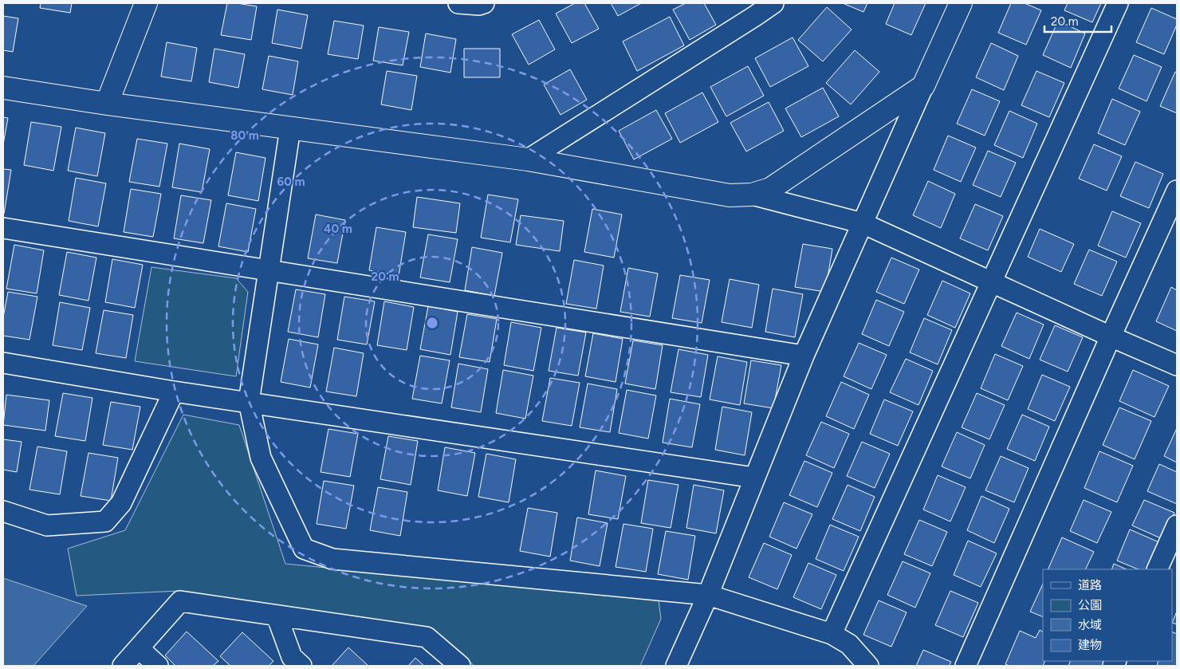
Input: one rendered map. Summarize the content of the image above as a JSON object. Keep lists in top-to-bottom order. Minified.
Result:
{"legend":["道路","公園","水域","建物"],"scale_bar":"20 m","rings":["80 m","60 m","40 m","20 m"]}
